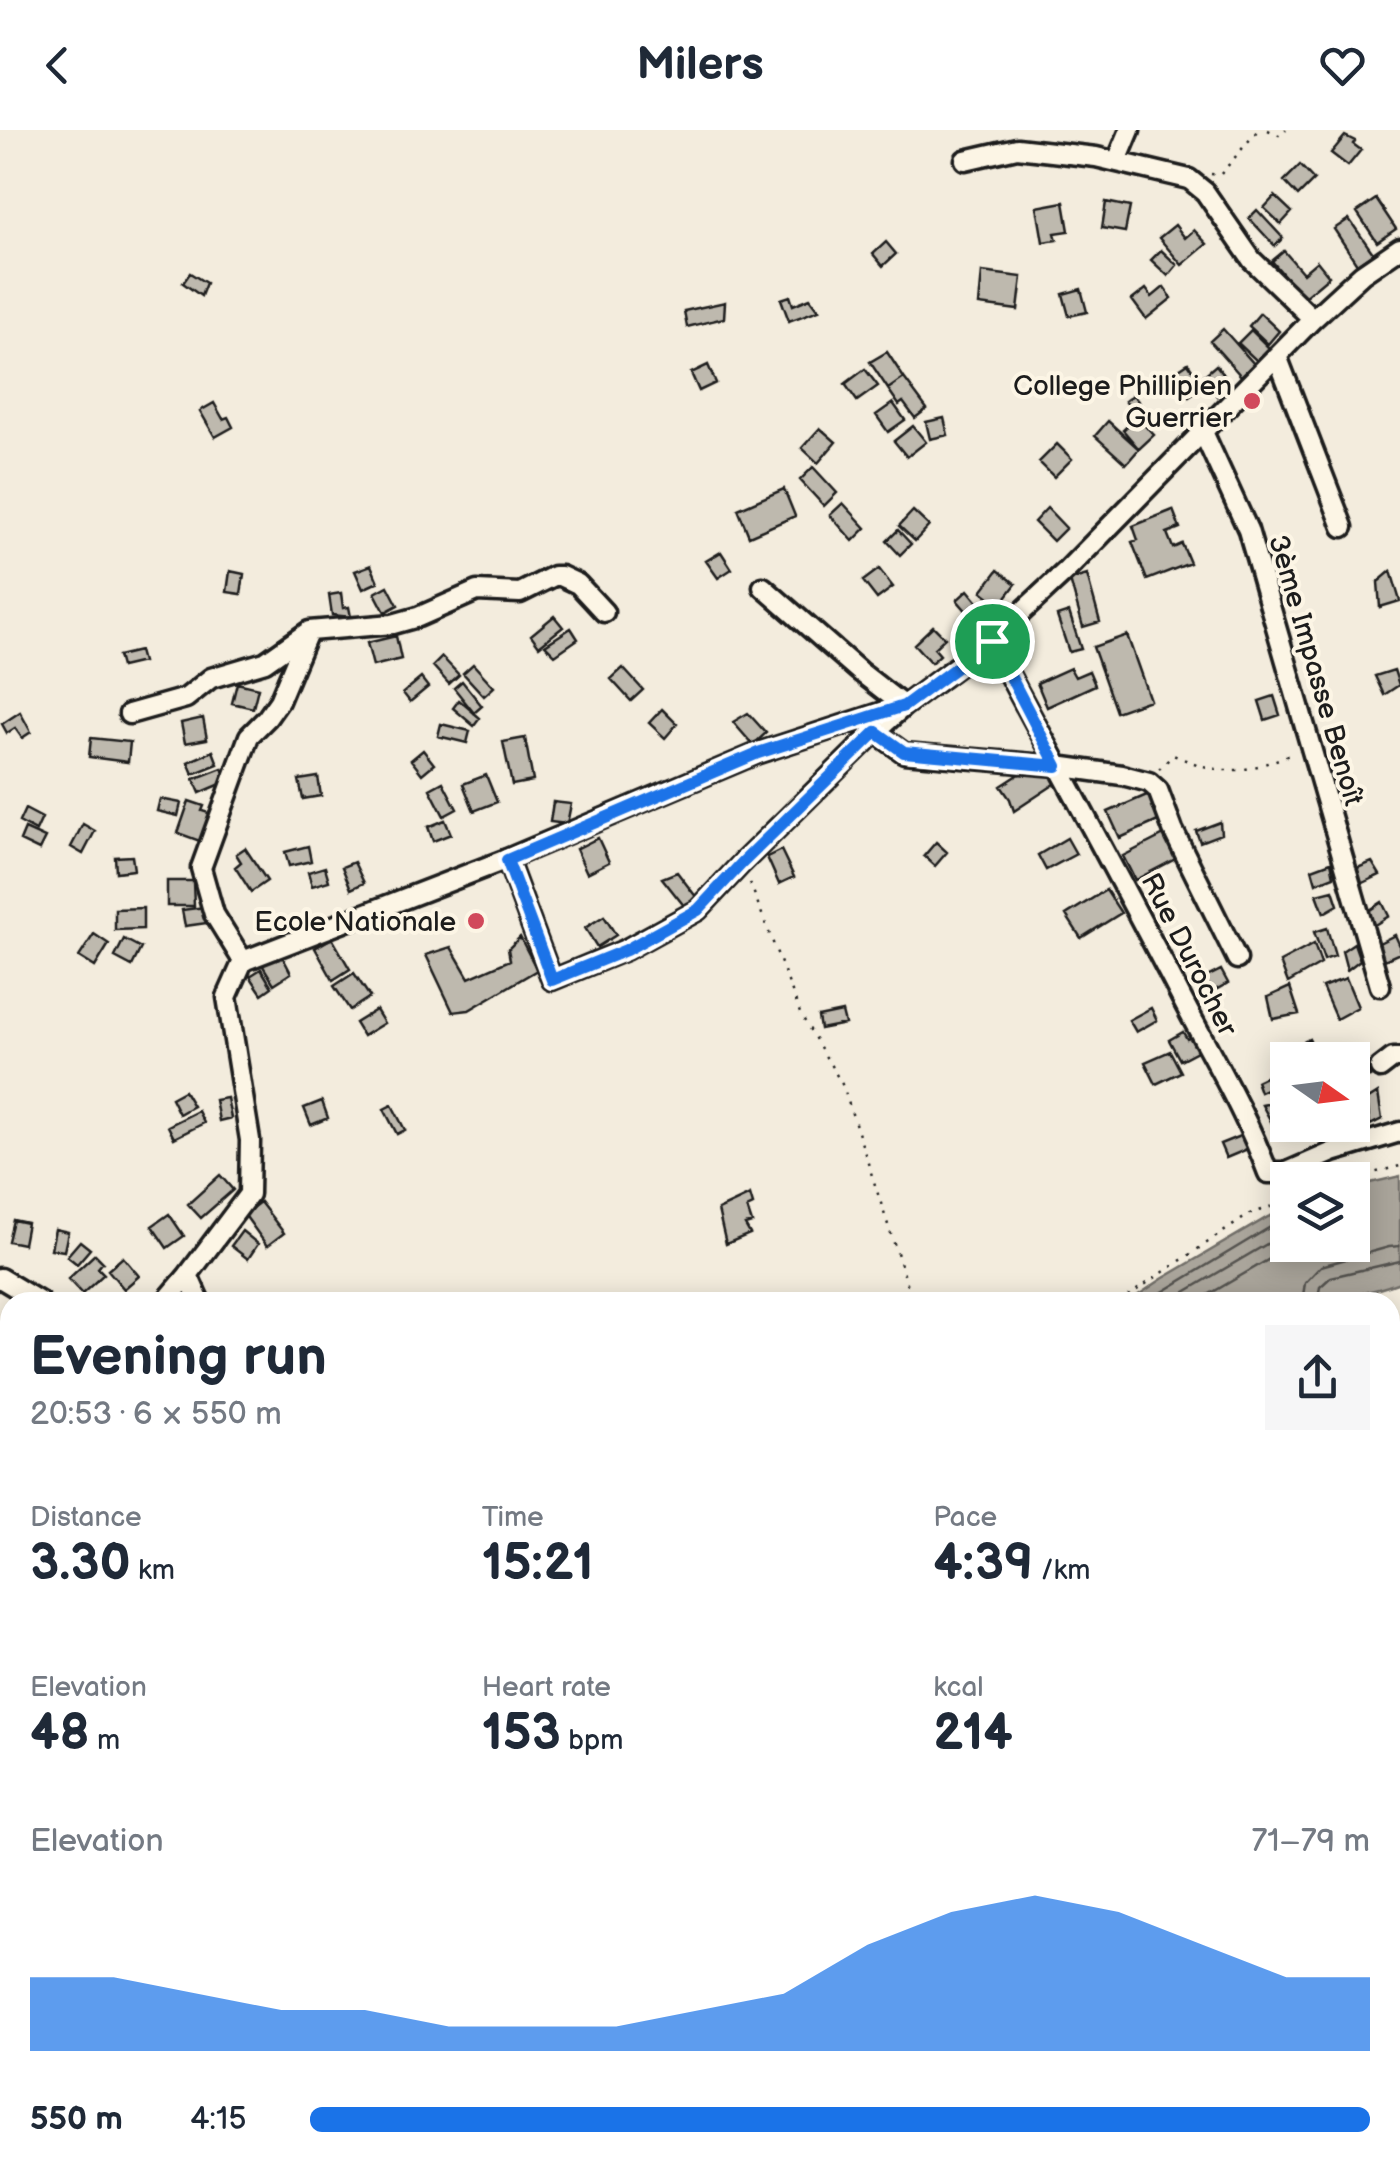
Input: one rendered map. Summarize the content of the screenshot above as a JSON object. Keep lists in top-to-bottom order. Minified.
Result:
{"streets":{"street":["3ème Impasse Benoît","Rue Durocher"]},"places":["College Phillipien Guerrier","Ecole Nationale"],"north":"right","page":{"header":"Milers","heading":["Evening run","20:53 · 6 × 550 m"],"stats":[["Distance","3.30 km"],["Time","15:21"],["Pace","4:39 /km"],["Elevation","48 m"],["Heart rate","153 bpm"],["kcal","214"]],"chart":["Elevation","71–79 m"],"list":[{"name":"550 m","note":"4:15"}]}}
